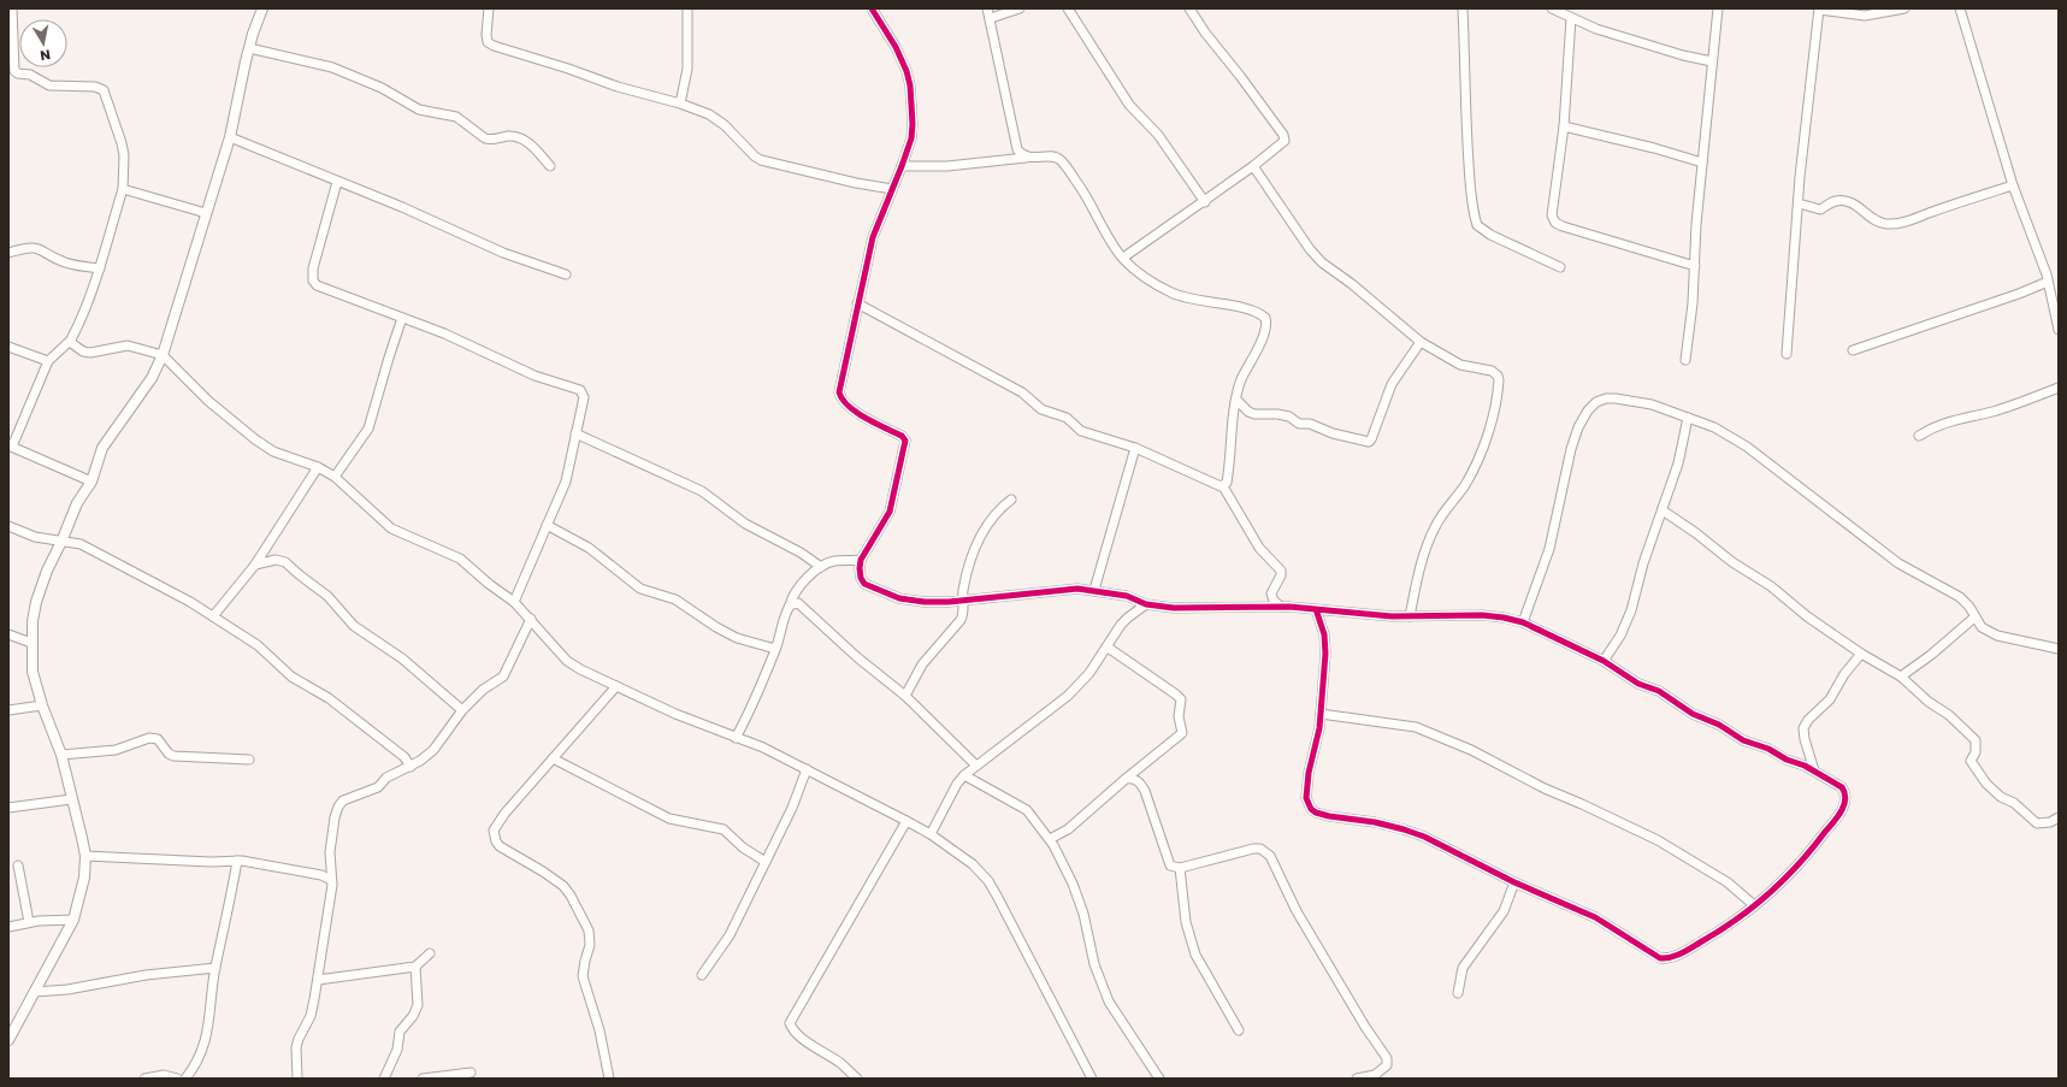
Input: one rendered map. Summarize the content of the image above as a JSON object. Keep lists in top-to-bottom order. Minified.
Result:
{"north":"bottom"}
